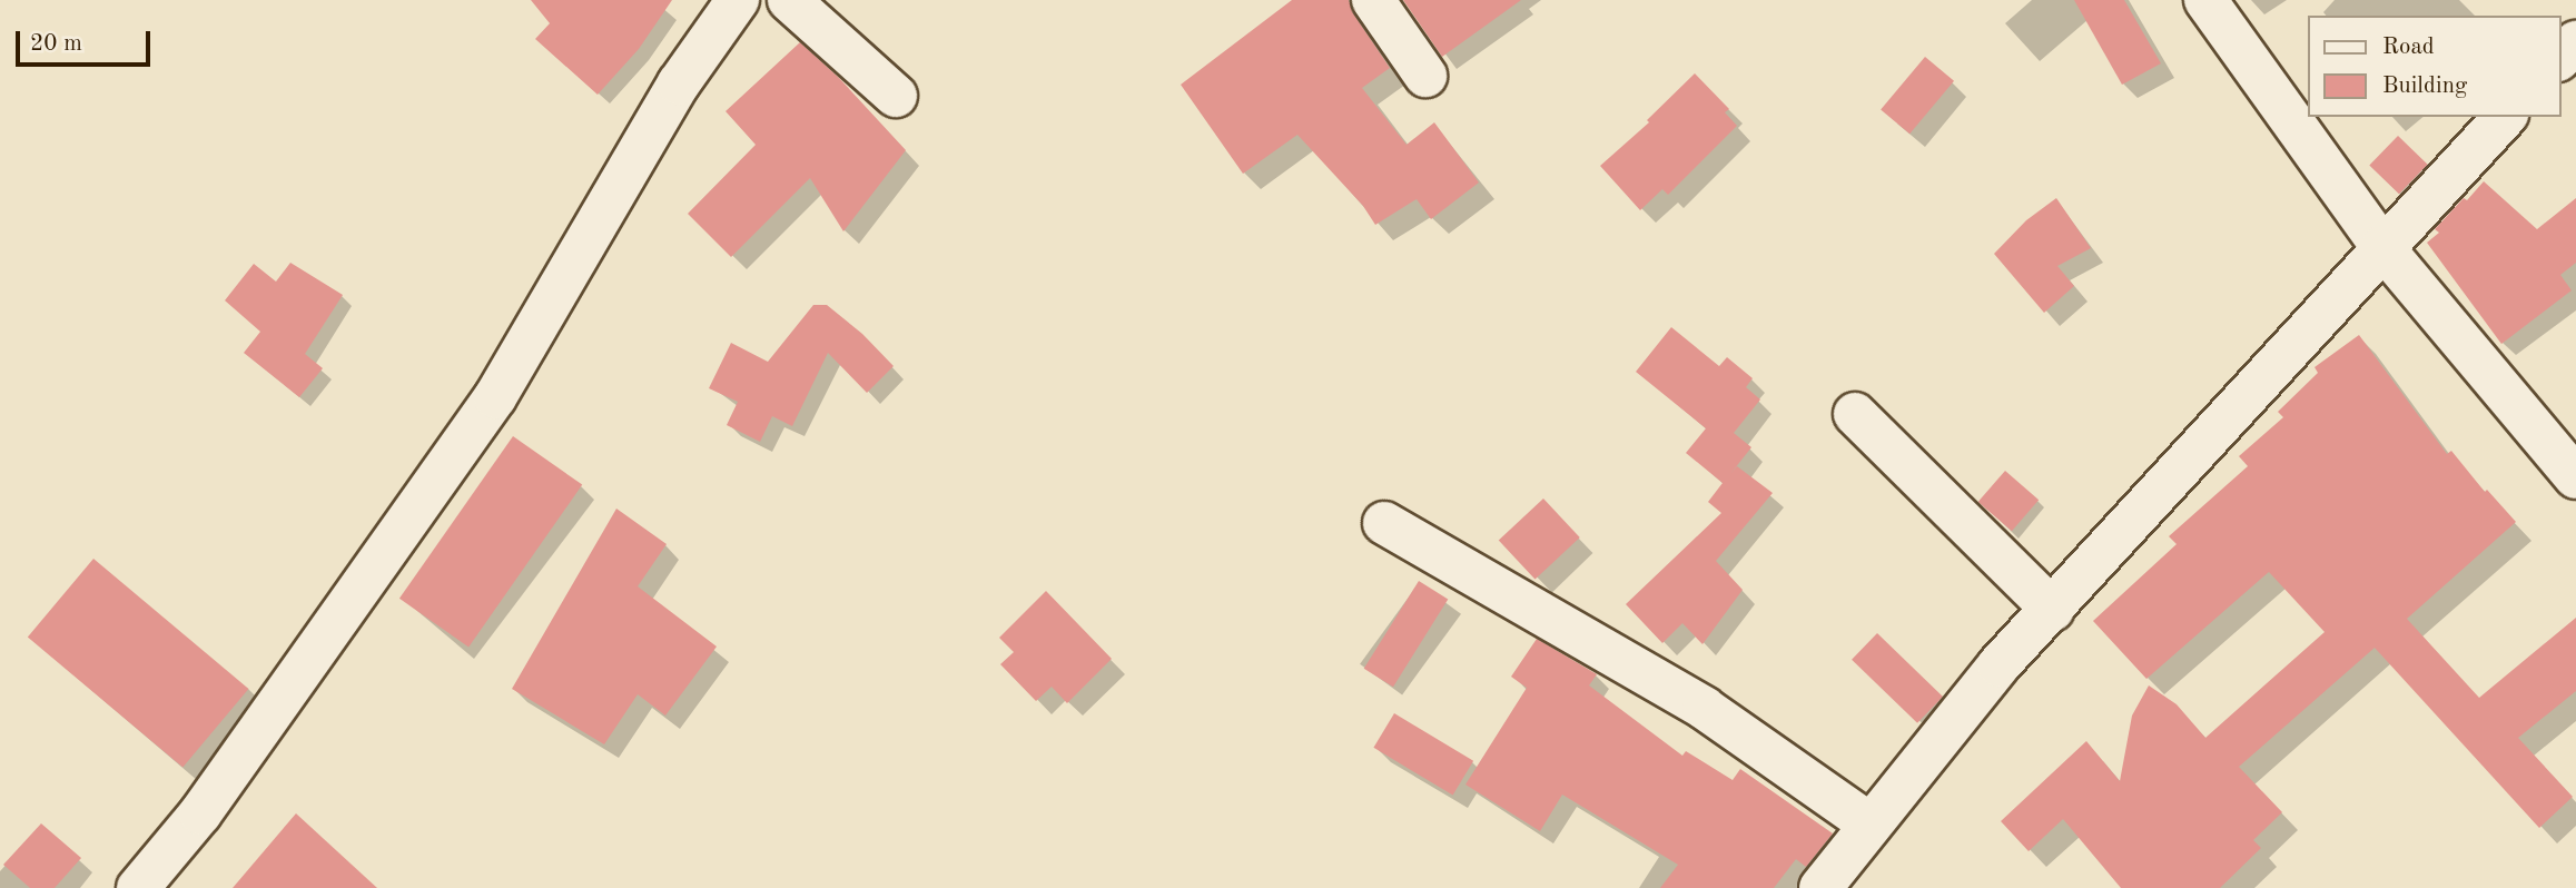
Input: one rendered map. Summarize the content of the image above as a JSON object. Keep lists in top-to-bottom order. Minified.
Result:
{"legend":["Road","Building"],"scale_bar":"20 m"}
